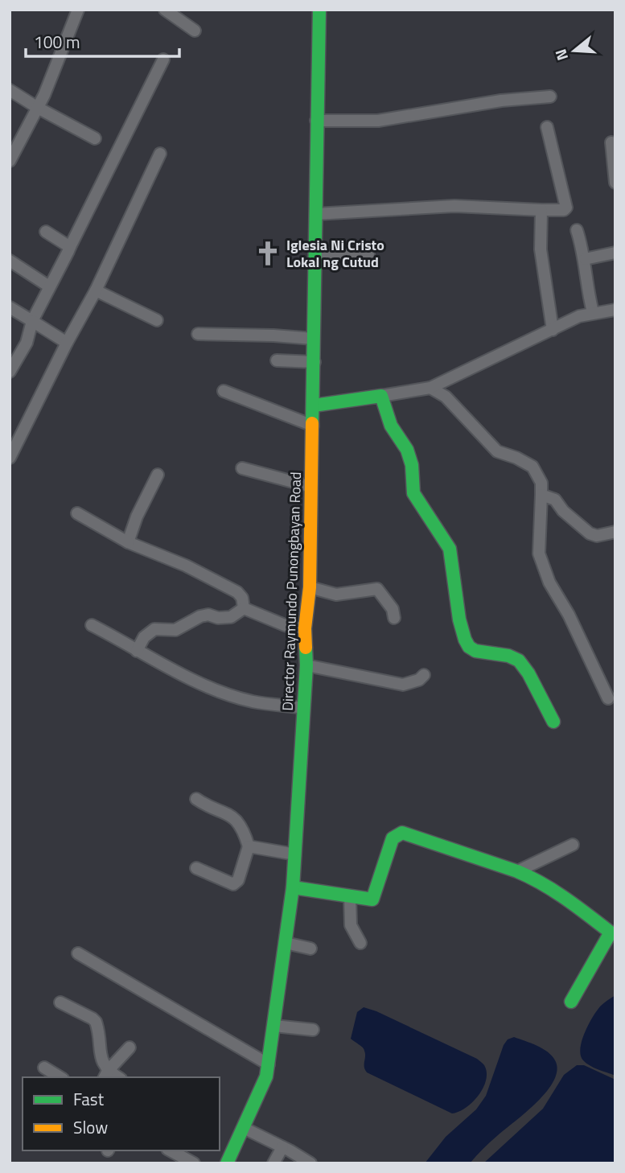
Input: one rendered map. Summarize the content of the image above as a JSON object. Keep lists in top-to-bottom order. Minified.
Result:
{"streets":{"street":["Director Raymundo Punongbayan Road"]},"places":{"church":["Iglesia Ni Cristo Lokal ng Cutud"]},"legend":["Fast","Slow"],"scale_bar":"100 m","north":"left"}
